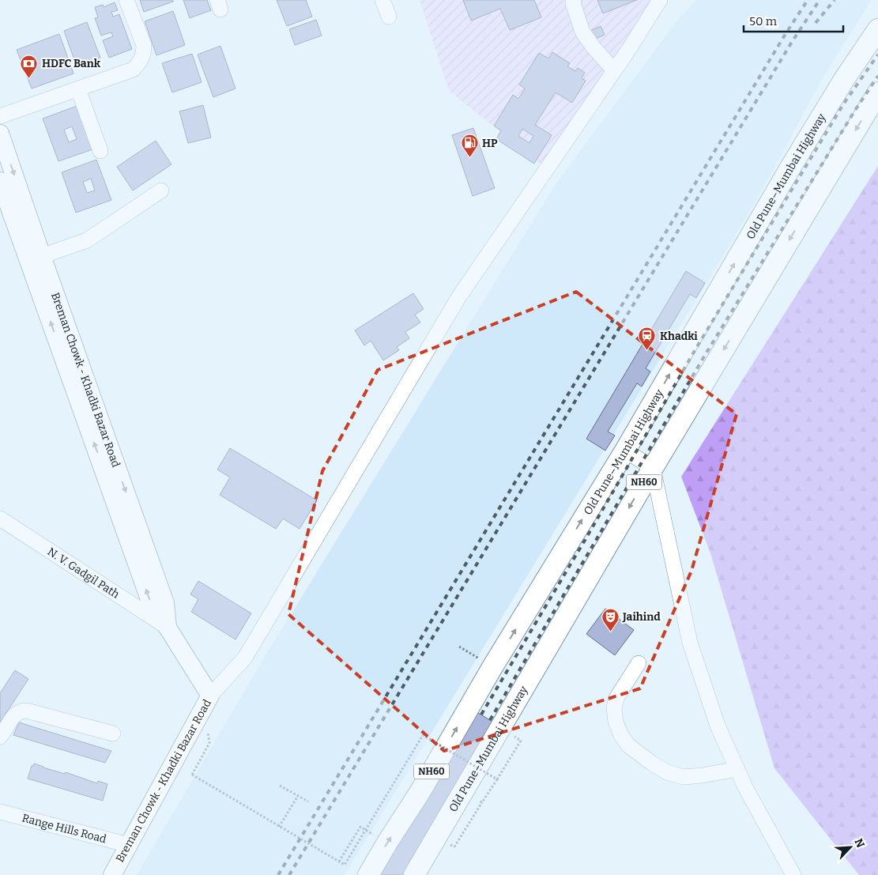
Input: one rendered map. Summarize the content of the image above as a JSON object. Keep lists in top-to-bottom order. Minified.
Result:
{"streets":{"highway":["Old Pune–Mumbai Highway","NH60"],"main road":["Breman Chowk - Khadki Bazar Road"],"street":["N. V. Gadgil Path","Range Hills Road"]},"crossings":[["Breman Chowk - Khadki Bazar Road","N. V. Gadgil Path"],["Breman Chowk - Khadki Bazar Road","Range Hills Road"]],"places":{"bank":["HDFC Bank"],"fuel station":["HP"],"station":["Khadki"],"theatre":["Jaihind"]},"scale_bar":"50 m","north":"top right"}
